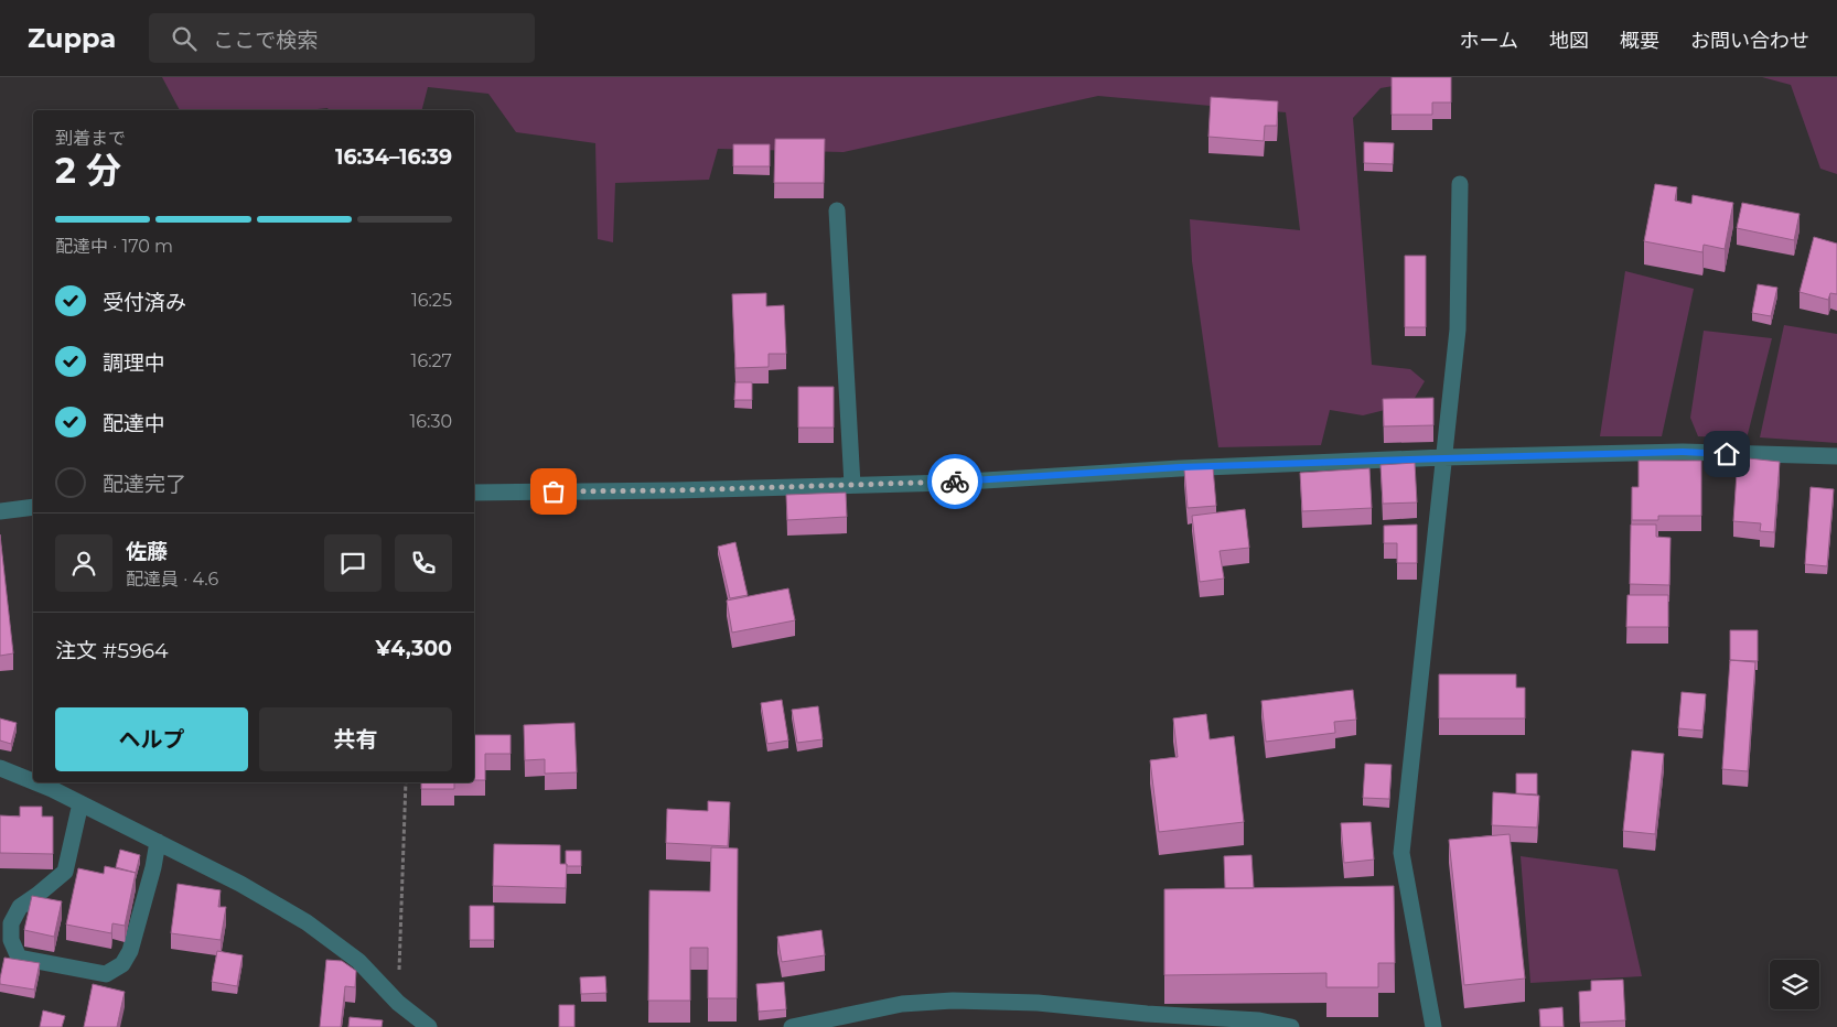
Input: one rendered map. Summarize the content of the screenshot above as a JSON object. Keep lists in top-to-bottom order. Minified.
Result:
{"page":{"header":"Zuppa","search":"ここで検索","nav":["ホーム","地図","概要","お問い合わせ"],"heading":["2 分","到着まで","16:34–16:39"],"panel":["佐藤","配達員 · 4.6","注文 #5964","¥4,300"],"bar":"配達中 · 170 m","list":[["受付済み","16:25"],["調理中","16:27"],["配達中","16:30"],"配達完了"],"buttons":["ヘルプ","共有"]}}
